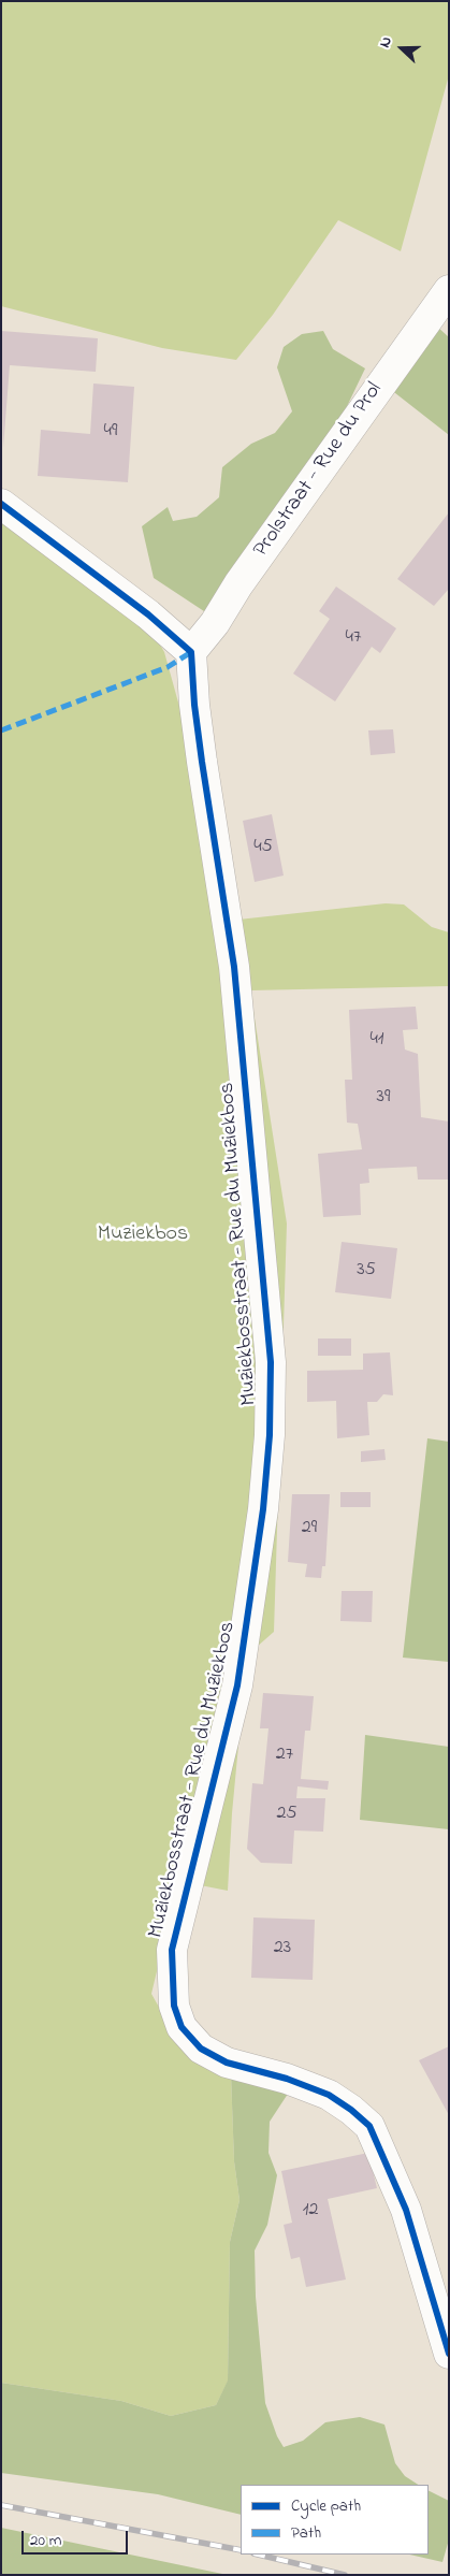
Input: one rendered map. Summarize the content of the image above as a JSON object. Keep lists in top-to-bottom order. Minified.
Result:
{"streets":{"street":["Prolstraat - Rue du Prol","Muziekbosstraat - Rue du Muziekbos"]},"crossings":[["Prolstraat - Rue du Prol","Muziekbosstraat - Rue du Muziekbos"]],"parks":["Muziekbos"],"house_numbers":["49","47","45","41","39","35","29","27","25","23","12"],"legend":["Cycle path","Path"],"scale_bar":"20 m","north":"left"}
